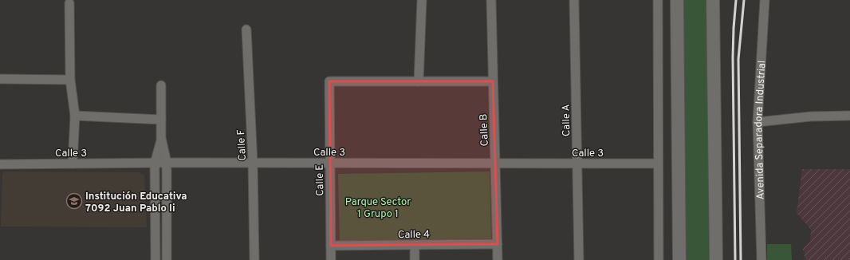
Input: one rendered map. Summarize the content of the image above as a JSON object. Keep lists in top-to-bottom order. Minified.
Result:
{"streets":{"street":["Calle A","Calle B","Avenida Separadora Industrial","Calle F","Calle 3","Calle E","Calle 4"]},"crossings":[["Calle A","Calle 3"],["Calle B","Calle 3"],["Calle B","Calle 4"],["Calle F","Calle 3"],["Calle 3","Calle E"],["Calle E","Calle 4"]],"parks":["Parque Sector 1 Grupo 1"],"places":{"school or university":["Institución Educativa 7092 Juan Pablo Ii"]}}
